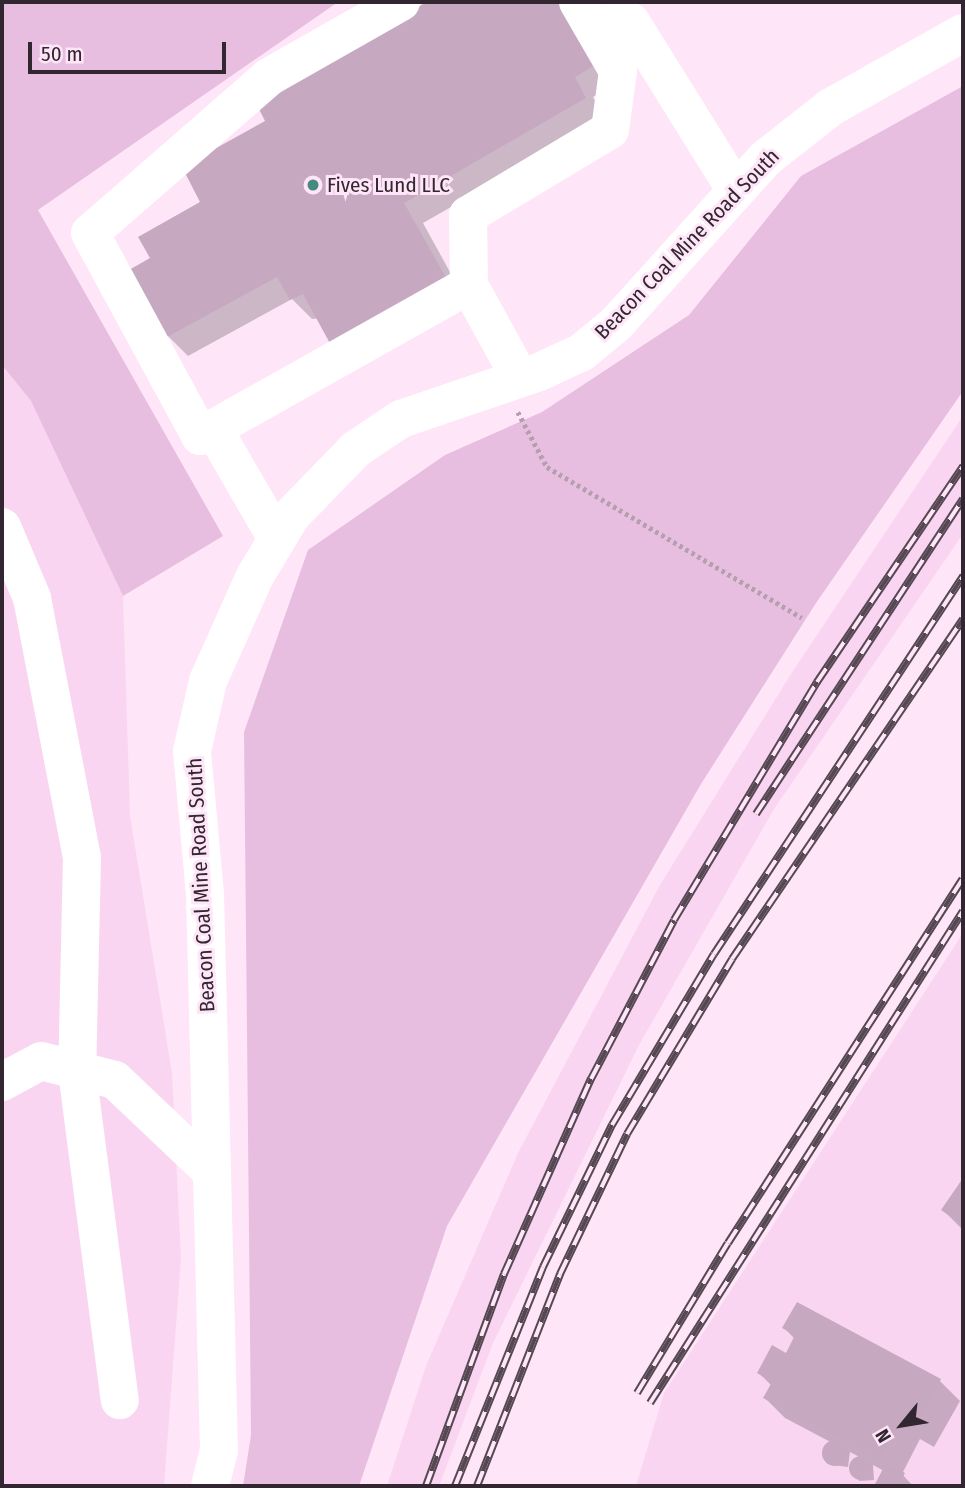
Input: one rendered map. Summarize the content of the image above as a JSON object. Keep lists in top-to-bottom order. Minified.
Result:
{"streets":{"street":["Beacon Coal Mine Road South"]},"places":["Fives Lund LLC"],"scale_bar":"50 m","north":"bottom left"}
